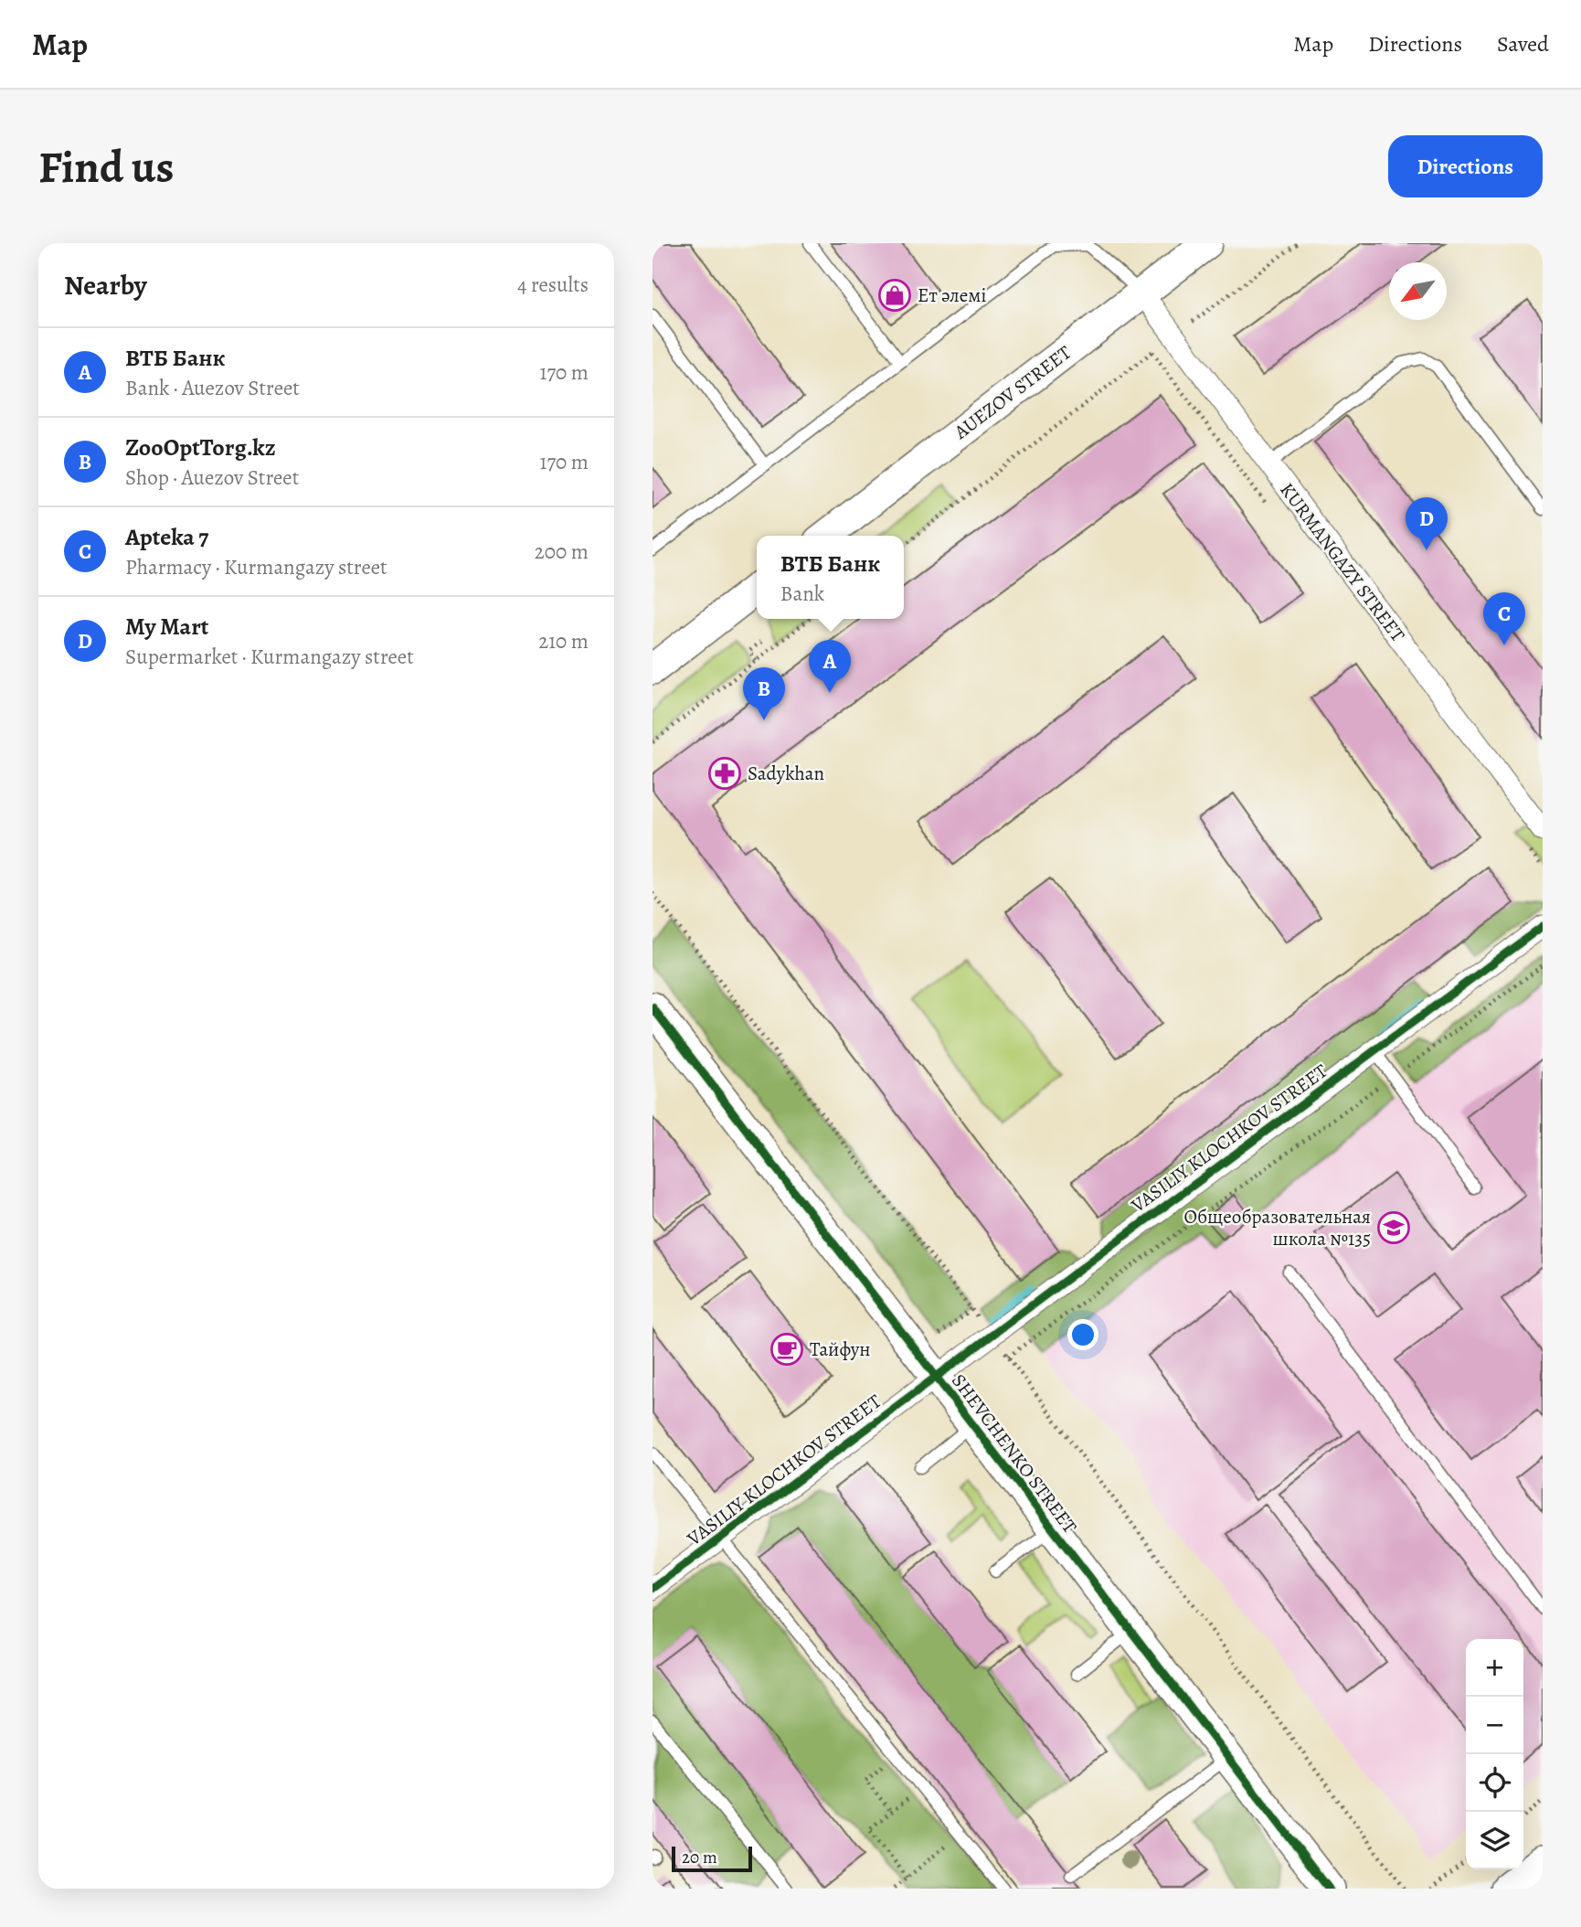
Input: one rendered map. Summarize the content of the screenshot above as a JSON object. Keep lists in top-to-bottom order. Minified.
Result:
{"streets":{"street":["AUEZOV STREET","KURMANGAZY STREET","VASILIY KLOCHKOV STREET","SHEVCHENKO STREET"]},"crossings":[["AUEZOV STREET","KURMANGAZY STREET"],["VASILIY KLOCHKOV STREET","SHEVCHENKO STREET"]],"places":{"shop":["Ет әлемі"],"pharmacy":["Sadykhan"],"school or university":["Общеобразовательная школа №135"],"cafe":["Тайфун"]},"scale_bar":"20 m","north":"bottom left","page":{"header":"Map","nav":["Map","Directions","Saved"],"buttons":"Directions","title":"Find us","heading":["Nearby","4 results"],"list":[{"mark":"A","name":"ВТБ Банк","note":"Bank · Auezov Street","value":"170 m"},{"mark":"B","name":"ZooOptTorg.kz","note":"Shop · Auezov Street","value":"170 m"},{"mark":"C","name":"Apteka 7","note":"Pharmacy · Kurmangazy street","value":"200 m"},{"mark":"D","name":"My Mart","note":"Supermarket · Kurmangazy street","value":"210 m"}],"pins":["D","C","A","B"],"popup":["ВТБ Банк","Bank"],"map_buttons":["+","−"],"scale":"20 m"}}
